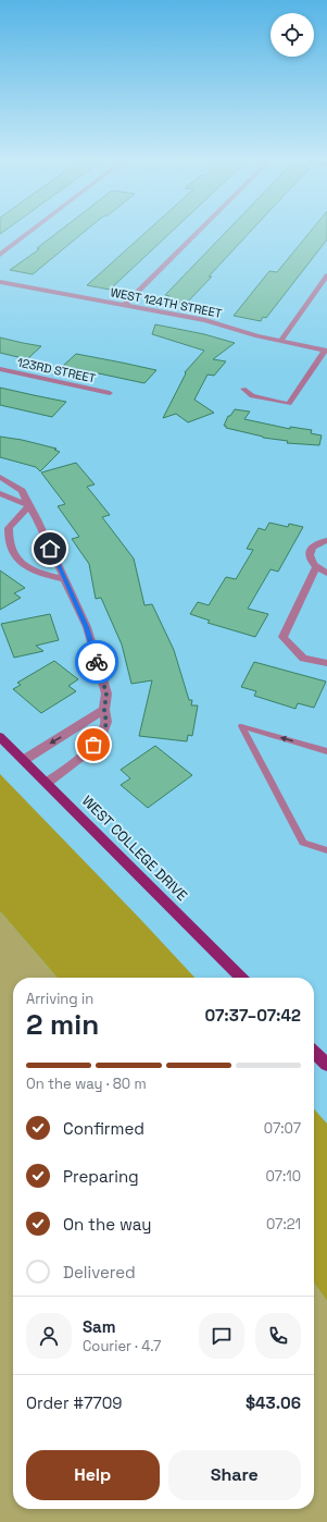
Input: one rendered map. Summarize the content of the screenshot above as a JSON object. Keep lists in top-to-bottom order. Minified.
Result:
{"streets":{"main road":["WEST COLLEGE DRIVE"],"street":["WEST 124TH STREET","123RD STREET"]},"page":{"heading":["2 min","Arriving in","07:37–07:42"],"panel":["Sam","Courier · 4.7","Order #7709","$43.06"],"bar":"On the way · 80 m","list":[["Confirmed","07:07"],["Preparing","07:10"],["On the way","07:21"],"Delivered"],"buttons":["Help","Share"]}}
